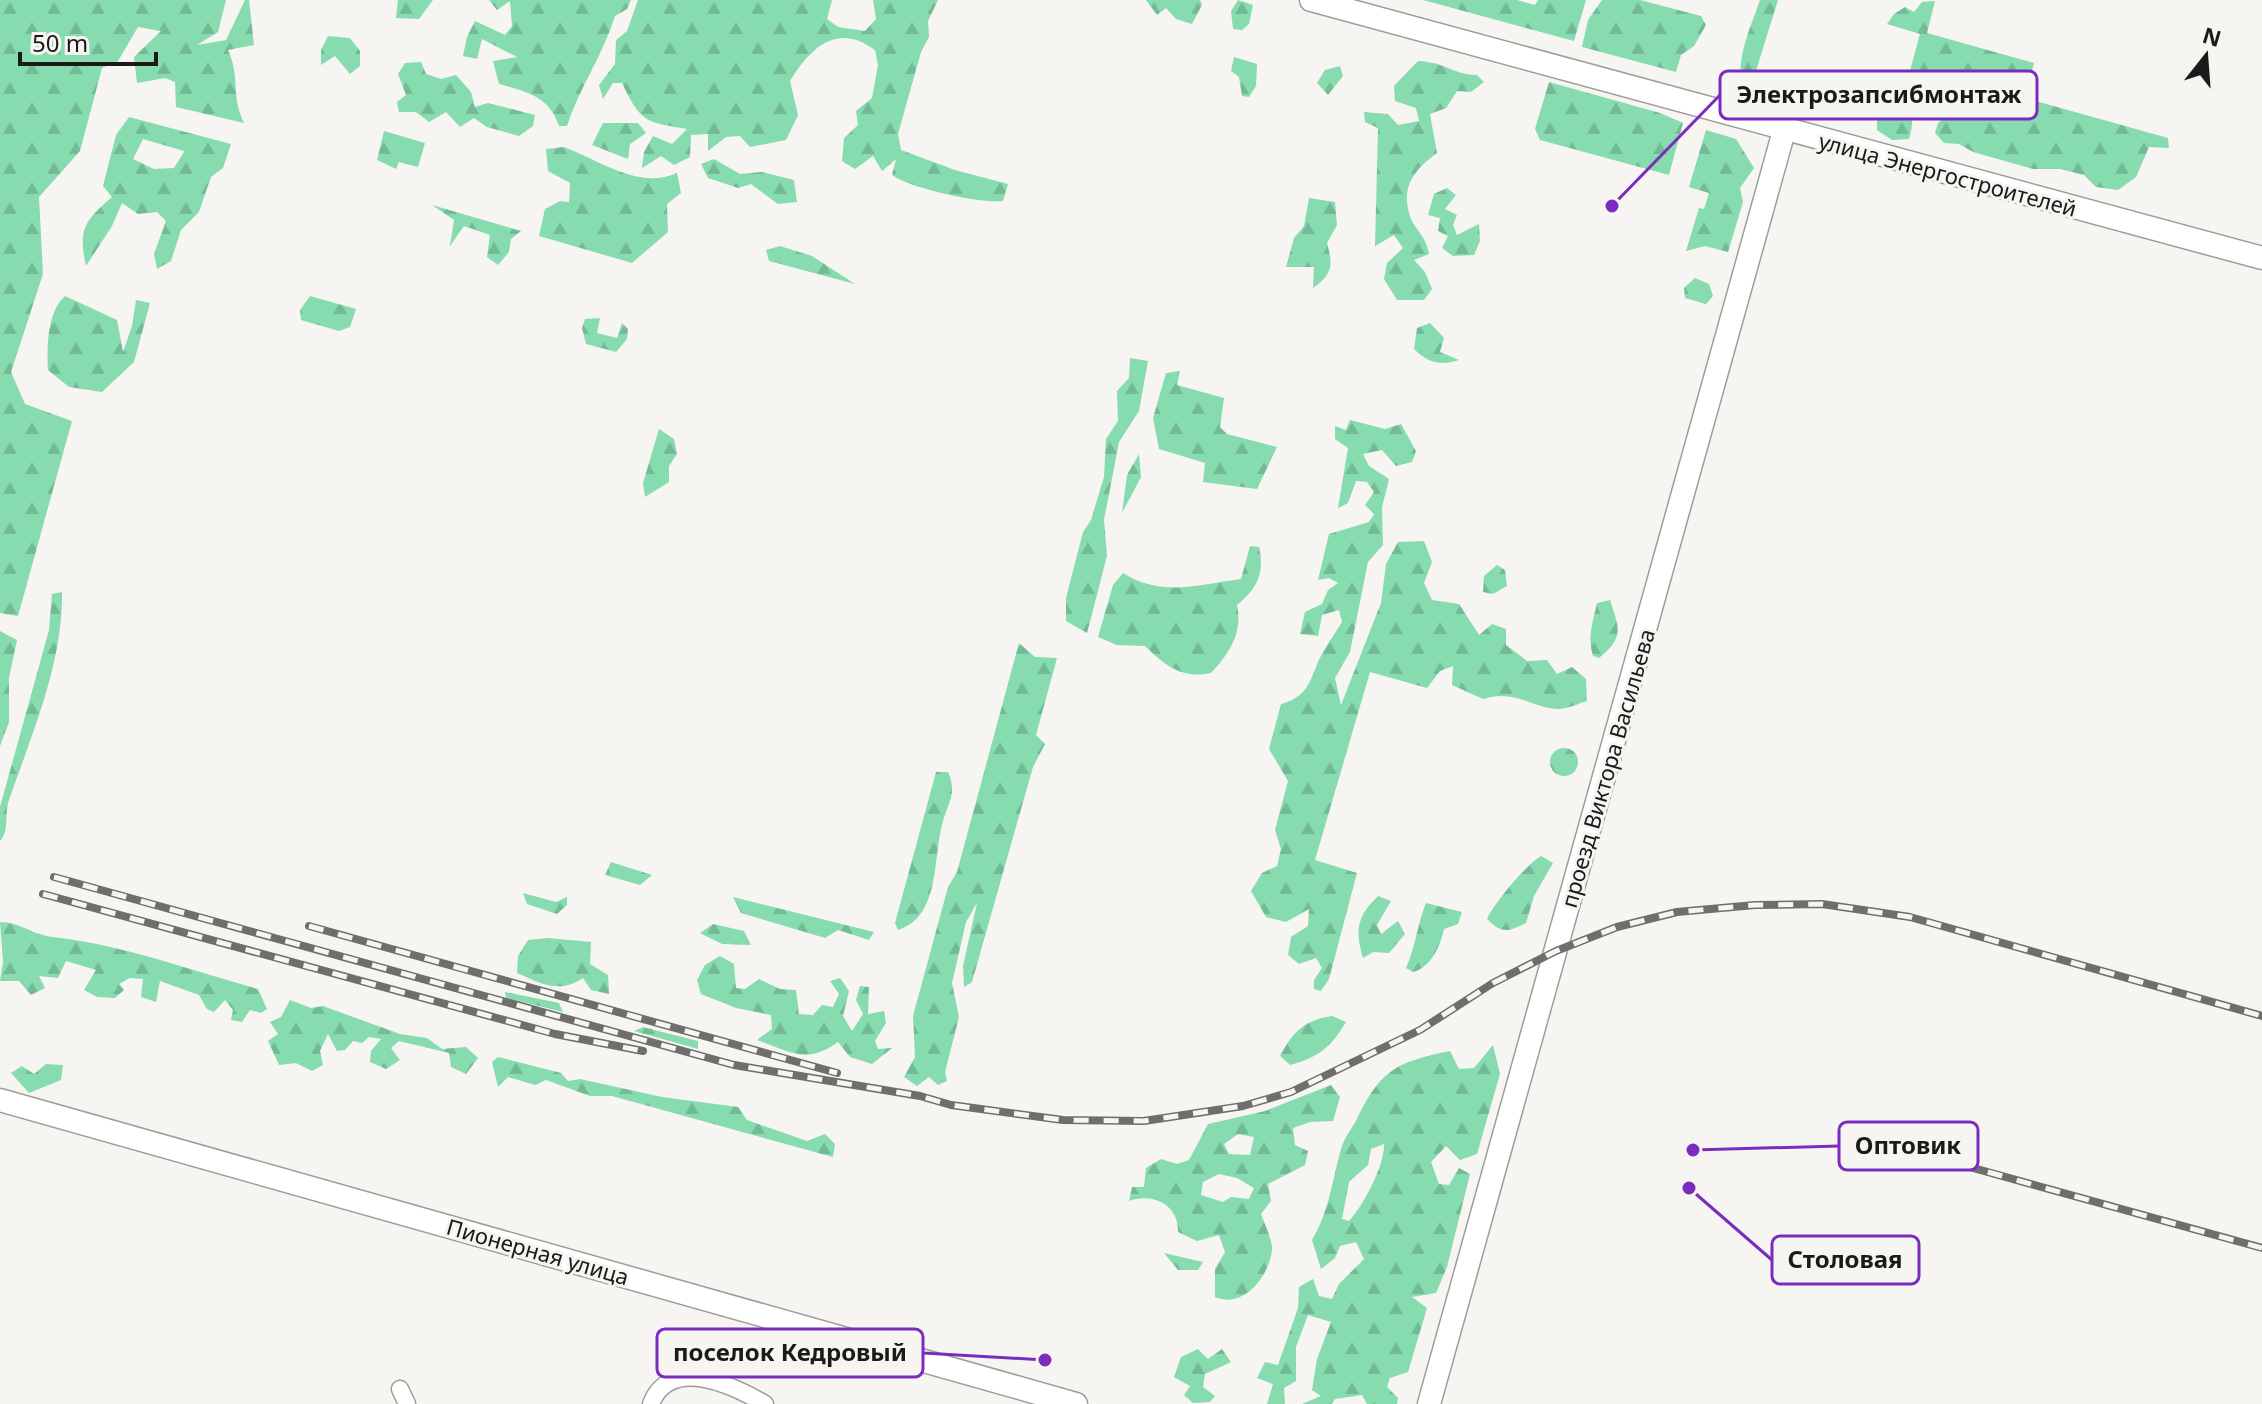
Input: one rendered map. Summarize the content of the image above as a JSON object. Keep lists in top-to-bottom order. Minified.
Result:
{"streets":{"street":["улица Энергостроителей","проезд Виктора Васильева","Пионерная улица"]},"crossings":[["улица Энергостроителей","проезд Виктора Васильева"]],"places":["Электрозапсибмонтаж","Оптовик","Столовая","поселок Кедровый"],"scale_bar":"50 m","north":"top"}
